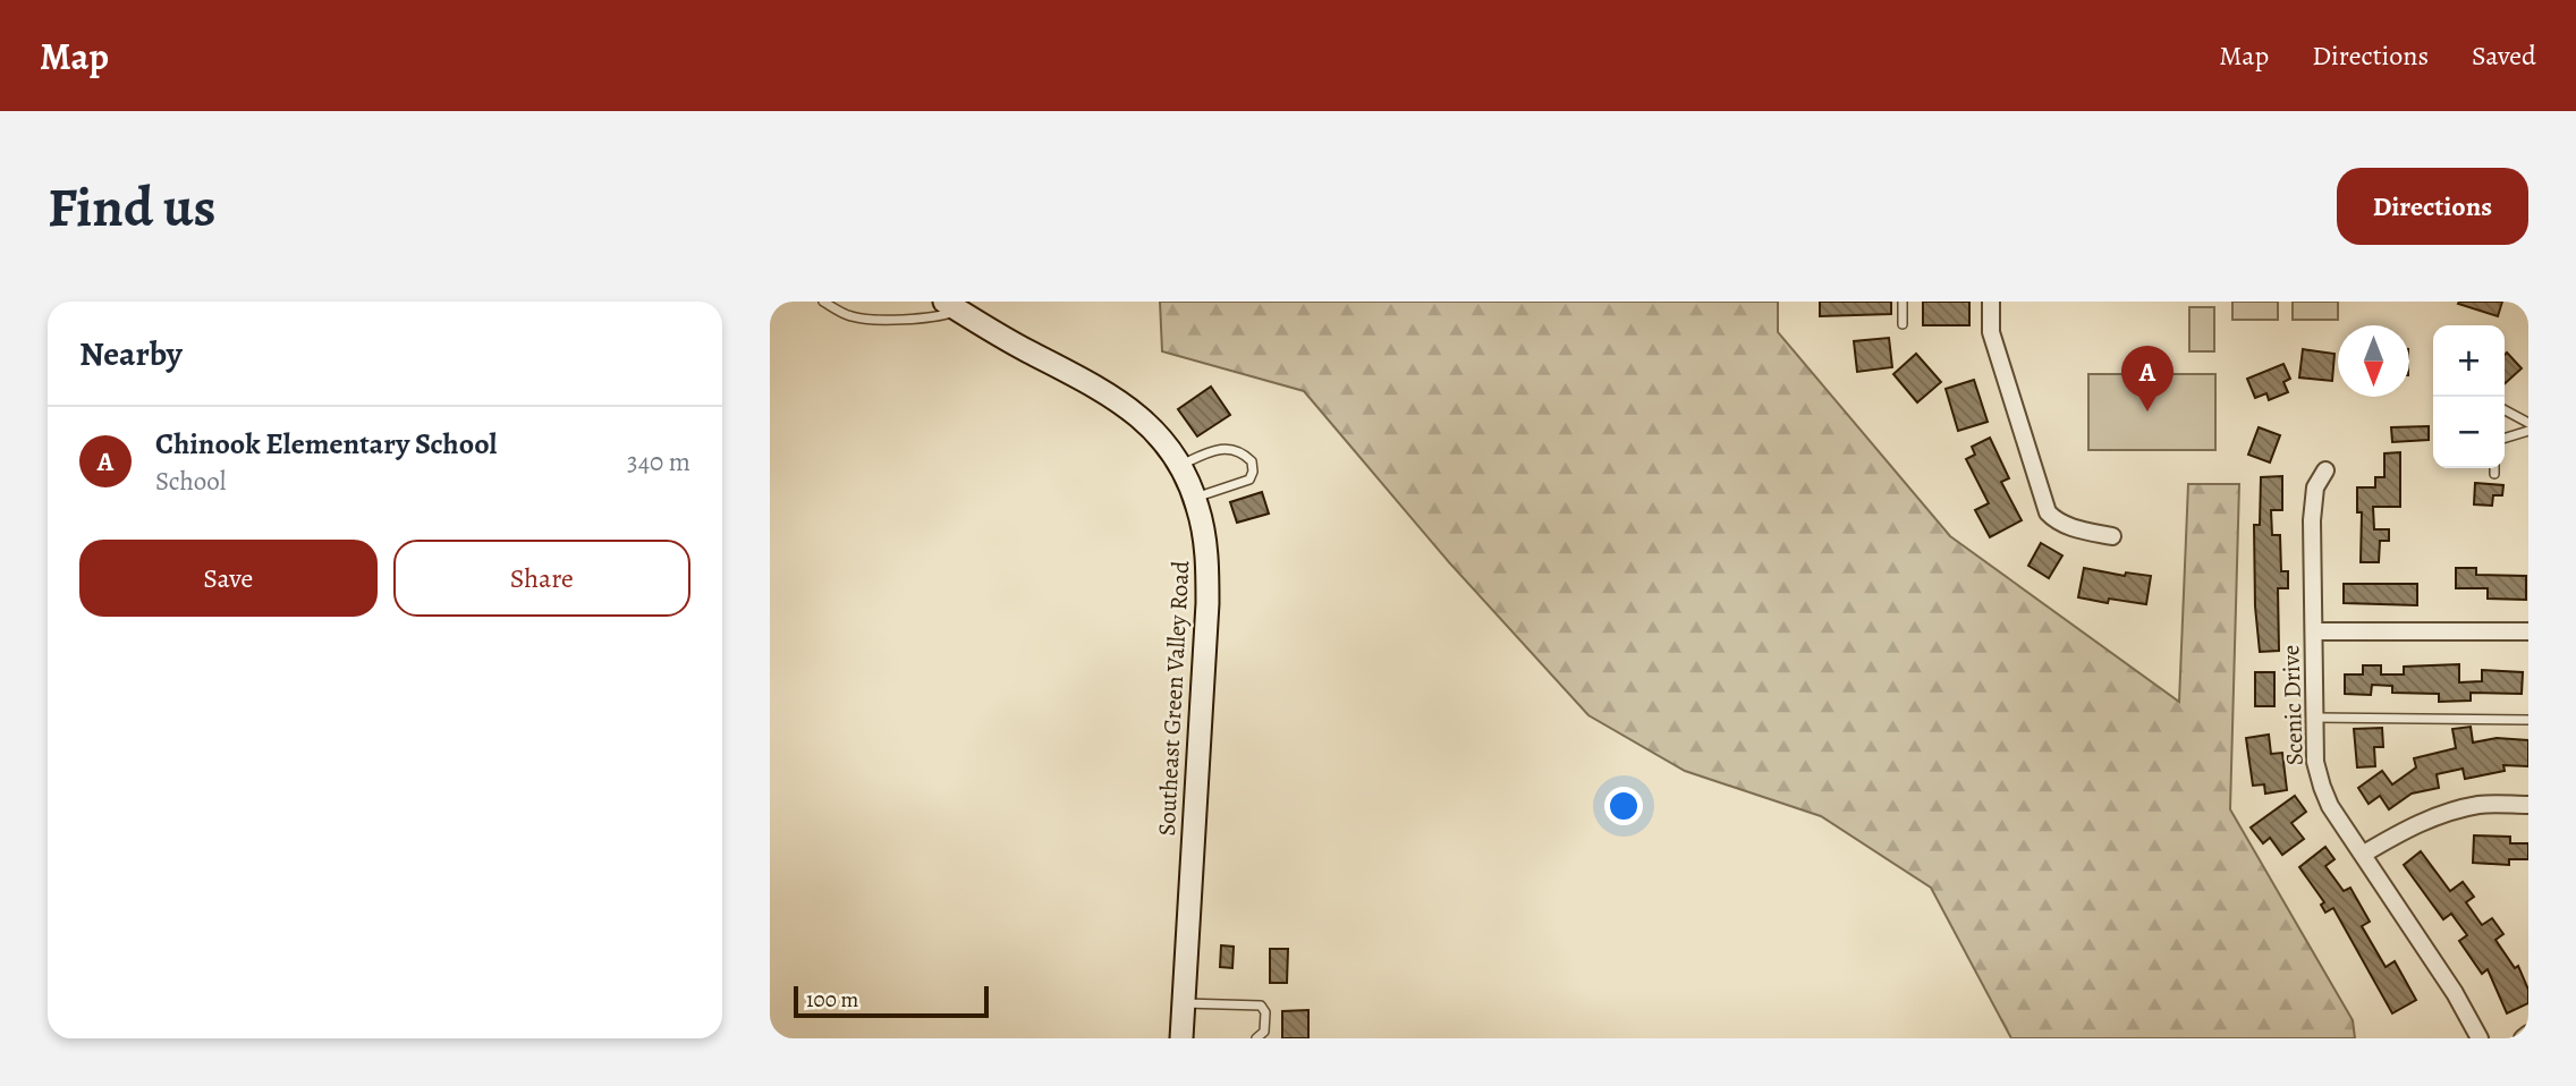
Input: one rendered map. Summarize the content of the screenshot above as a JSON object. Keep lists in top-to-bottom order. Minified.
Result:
{"streets":{"street":["Southeast Green Valley Road","Scenic Drive"]},"scale_bar":"100 m","north":"bottom","page":{"header":"Map","nav":["Map","Directions","Saved"],"buttons":["Directions",["Save","Share"]],"title":"Find us","heading":"Nearby","map_buttons":["+","−"],"pins":"A","list":[{"mark":"A","name":"Chinook Elementary School","note":"School","value":"340 m"}],"scale":"100 m"}}
